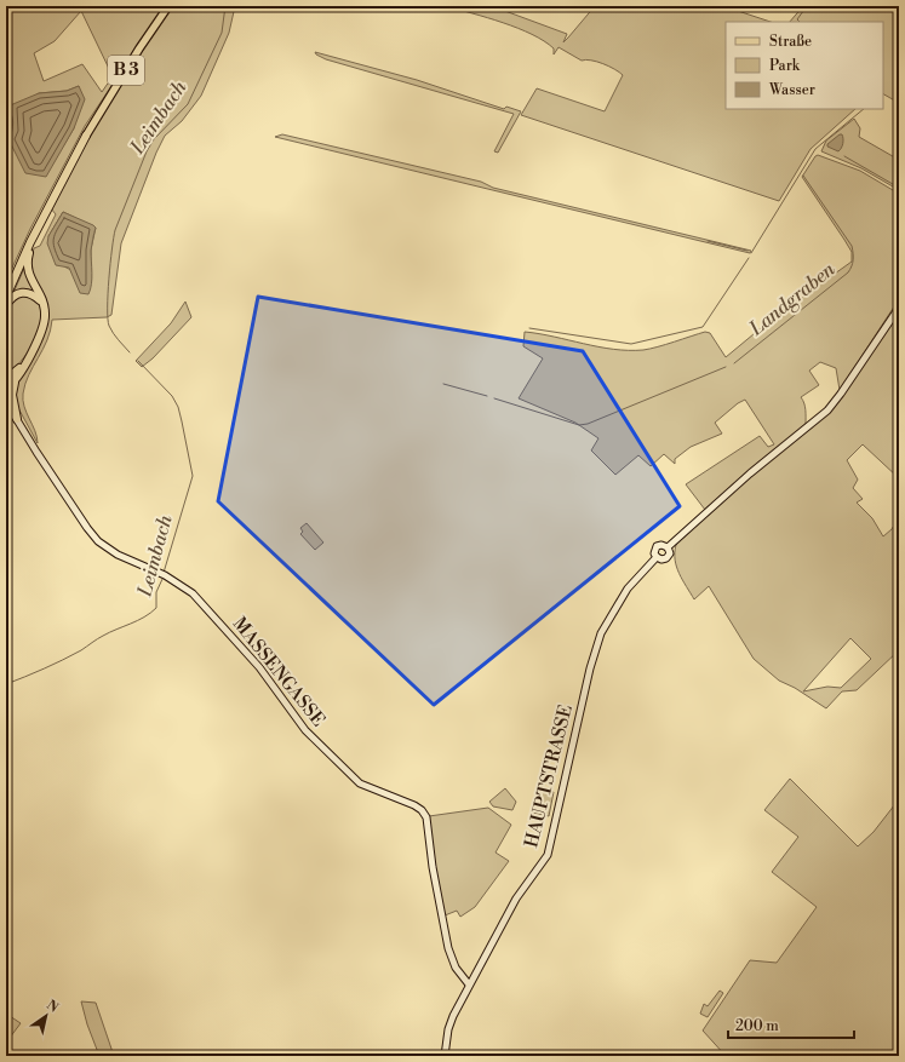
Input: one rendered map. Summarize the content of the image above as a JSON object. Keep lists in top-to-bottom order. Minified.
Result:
{"streets":{"highway":["B 3"],"main road":["MASSENGASSE","HAUPTSTRASSE"]},"crossings":[["MASSENGASSE","HAUPTSTRASSE"]],"water":["Leimbach","Landgraben"],"legend":["Straße","Park","Wasser"],"scale_bar":"200 m","north":"top right"}
